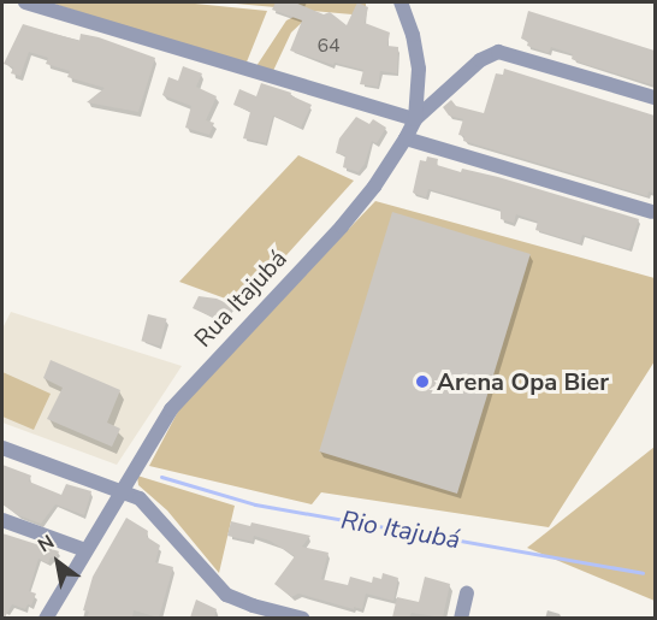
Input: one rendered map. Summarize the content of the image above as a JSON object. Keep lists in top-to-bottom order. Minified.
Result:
{"streets":{"street":["Rua Itajubá"]},"water":["Rio Itajubá"],"places":["Arena Opa Bier"],"house_numbers":["64"],"north":"top left"}
